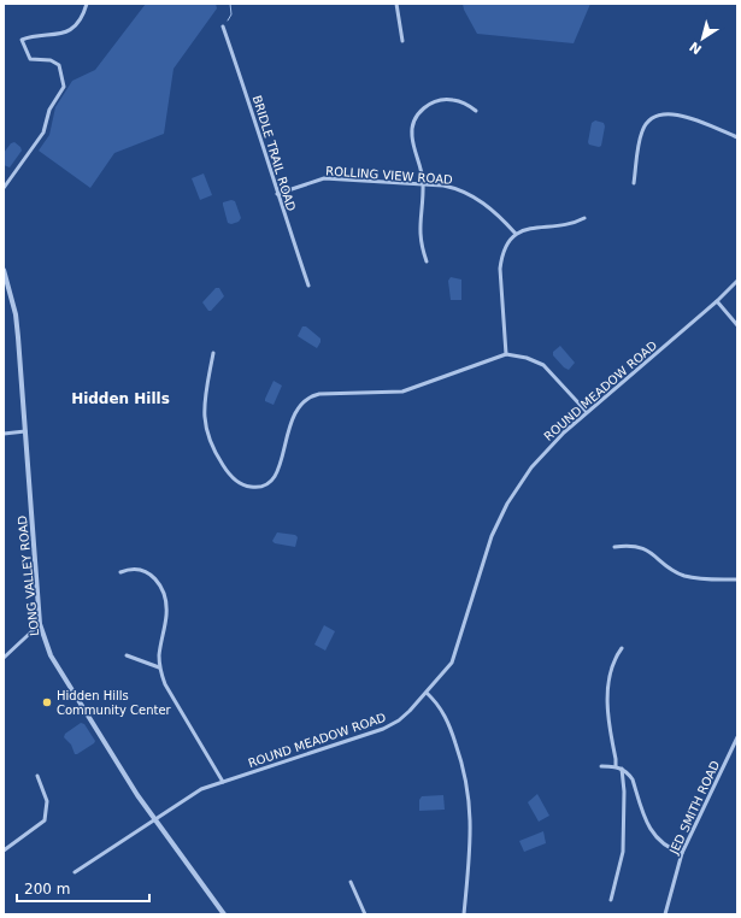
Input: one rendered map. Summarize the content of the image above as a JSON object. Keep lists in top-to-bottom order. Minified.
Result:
{"streets":{"street":["BRIDLE TRAIL ROAD","ROLLING VIEW ROAD","ROUND MEADOW ROAD","LONG VALLEY ROAD","JED SMITH ROAD"]},"crossings":[["BRIDLE TRAIL ROAD","ROLLING VIEW ROAD"],["ROUND MEADOW ROAD","LONG VALLEY ROAD"]],"districts":["Hidden Hills"],"places":["Hidden Hills Community Center"],"scale_bar":"200 m","north":"bottom left"}
